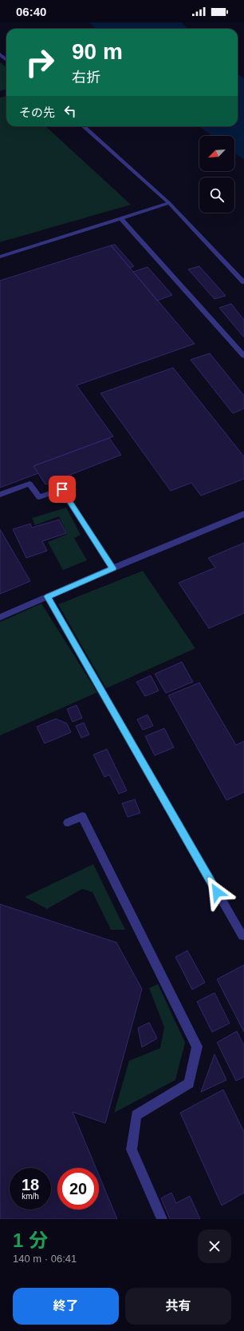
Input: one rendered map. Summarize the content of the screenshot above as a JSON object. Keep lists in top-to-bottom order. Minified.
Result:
{"north":"bottom left","page":{"status":"06:40","turn":["90 m","右折"],"then":"その先","speed":"18 km/h","limit":"20","heading":["1 分","140 m · 06:41"],"buttons":["終了","共有"]}}
